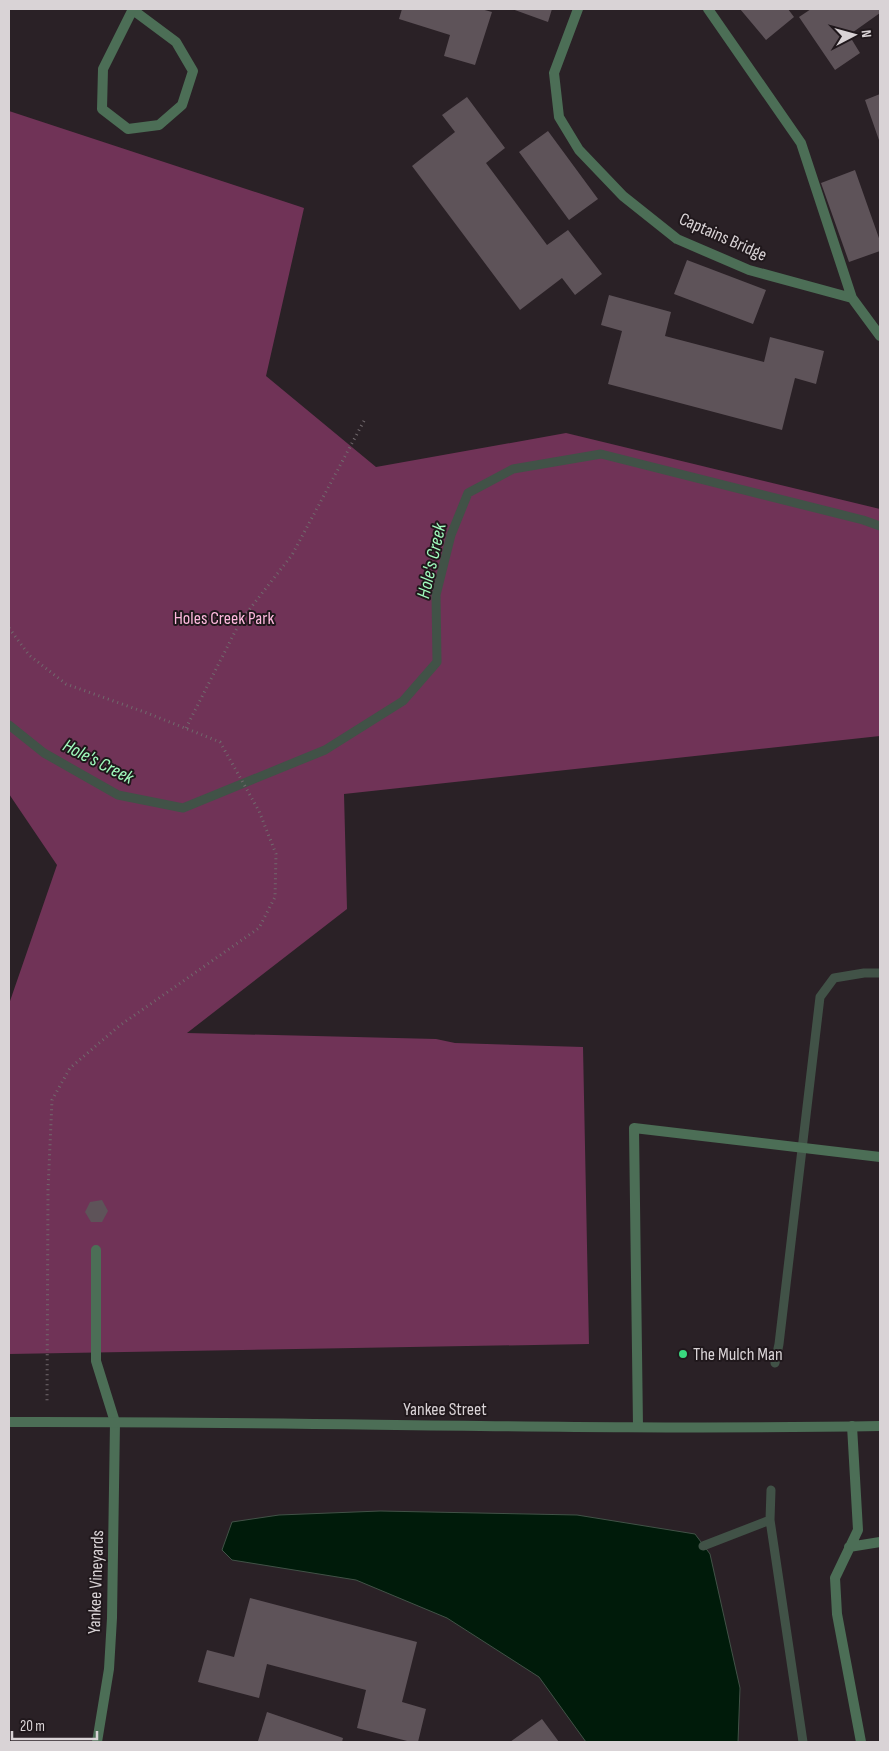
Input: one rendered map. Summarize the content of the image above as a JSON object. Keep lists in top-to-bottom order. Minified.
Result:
{"streets":{"street":["Captains Bridge","Yankee Street","Yankee Vineyards"]},"crossings":[["Yankee Street","Yankee Vineyards"]],"water":["Hole's Creek"],"parks":["Holes Creek Park"],"places":["The Mulch Man"],"scale_bar":"20 m","north":"right"}
